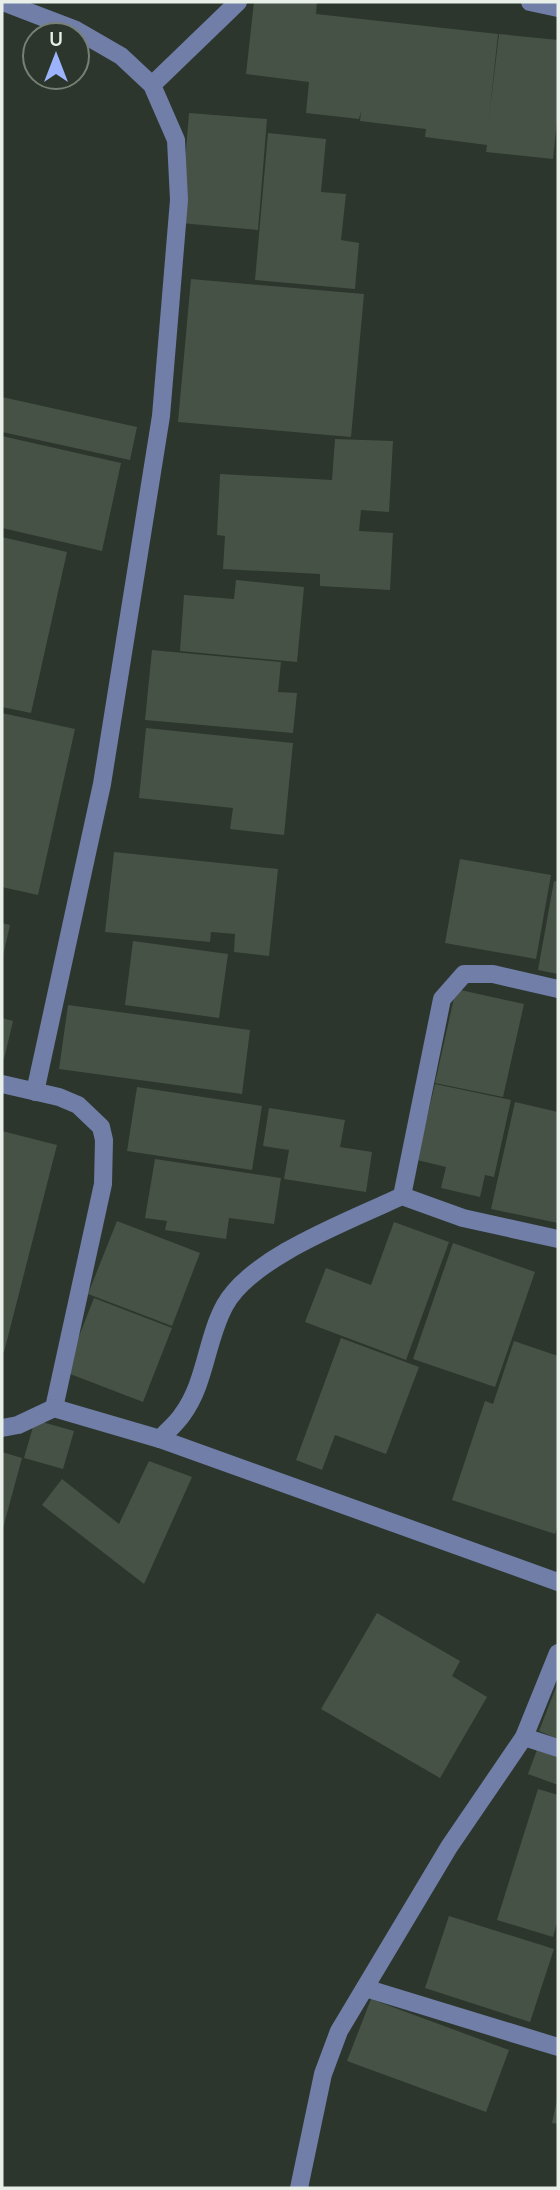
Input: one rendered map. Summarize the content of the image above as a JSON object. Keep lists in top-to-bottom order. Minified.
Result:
{"north":"top"}
